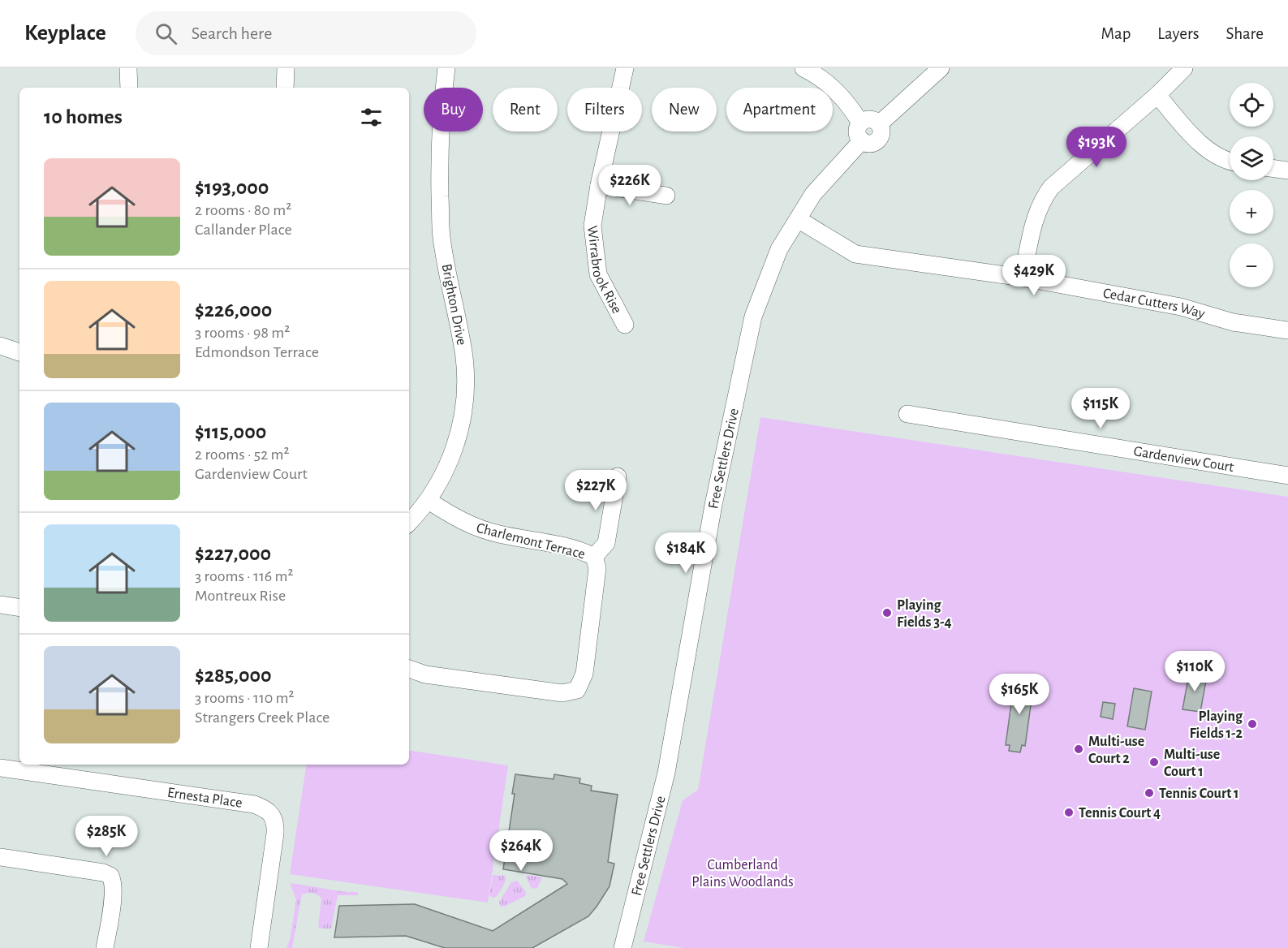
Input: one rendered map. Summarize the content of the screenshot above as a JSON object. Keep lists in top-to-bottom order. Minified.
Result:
{"streets":{"street":["Wirrabrook Rise","Cedar Cutters Way","Brighton Drive","Free Settlers Drive","Gardenview Court","Charlemont Terrace","Ernesta Place"]},"crossings":[["Cedar Cutters Way","Free Settlers Drive"],["Brighton Drive","Charlemont Terrace"]],"parks":["Cumberland Plains Woodlands"],"places":["Playing Fields 3-4","Playing Fields 1-2","Multi-use Court 2","Multi-use Court 1","Tennis Court 1","Tennis Court 4"],"page":{"header":"Keyplace","search":"Search here","nav":["Map","Layers","Share"],"map_buttons":["+","−"],"chip":["Buy","Rent","Filters","New","Apartment"],"heading":"10 homes","price":["$193K","$226K","$429K","$115K","$227K","$184K","$110K","$165K","$285K","$264K"],"list":[{"name":"$193,000","note":"2 rooms · 80 m² · Callander Place"},{"name":"$226,000","note":"3 rooms · 98 m² · Edmondson Terrace"},{"name":"$115,000","note":"2 rooms · 52 m² · Gardenview Court"},{"name":"$227,000","note":"3 rooms · 116 m² · Montreux Rise"},{"name":"$285,000","note":"3 rooms · 110 m² · Strangers Creek Place"}]}}
